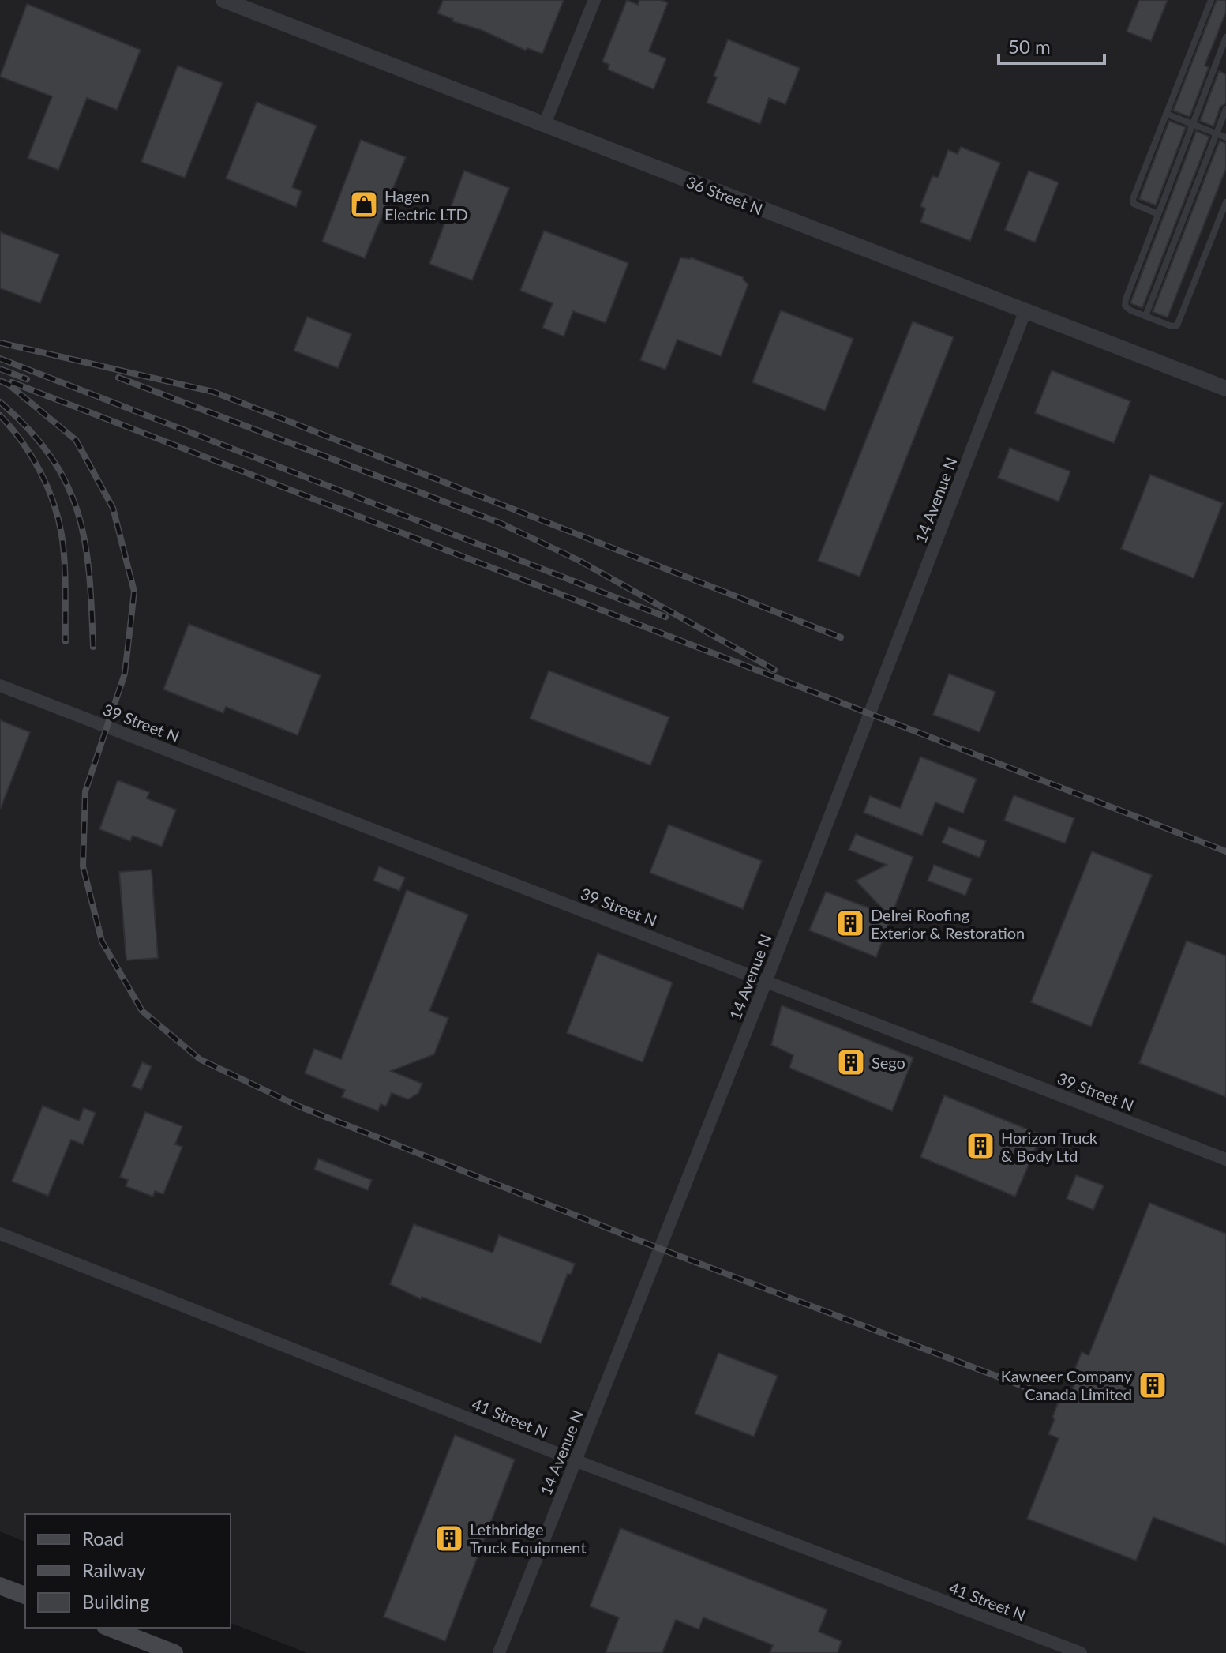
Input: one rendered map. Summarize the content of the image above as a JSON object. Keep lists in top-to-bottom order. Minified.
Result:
{"streets":{"street":["36 Street N","14 Avenue N","39 Street N","41 Street N"]},"crossings":[["36 Street N","14 Avenue N"],["14 Avenue N","39 Street N"],["14 Avenue N","41 Street N"]],"places":{"shop":["Hagen Electric LTD"],"building":["Delrei Roofing Exterior & Restoration","Sego","Horizon Truck & Body Ltd","Kawneer Company Canada Limited","Lethbridge Truck Equipment"]},"legend":["Road","Railway","Building"],"scale_bar":"50 m"}
